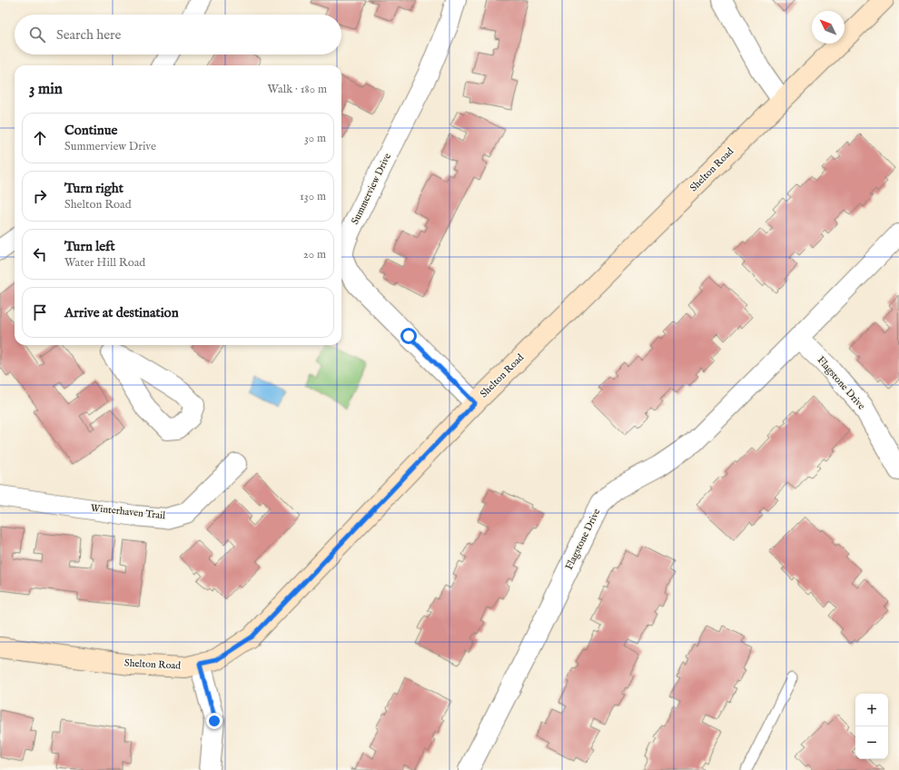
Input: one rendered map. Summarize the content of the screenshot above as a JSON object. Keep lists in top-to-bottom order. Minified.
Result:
{"streets":{"street":["Shelton Road","Summerview Drive","Flagstone Drive","Winterhaven Trail"]},"crossings":[["Shelton Road","Summerview Drive"]],"north":"top left","page":{"search":"Search here","heading":["3 min","Walk · 180 m"],"list":[["Continue","Summerview Drive","30 m"],["Turn right","Shelton Road","130 m"],["Turn left","Water Hill Road","20 m"],"Arrive at destination"],"map_buttons":["+","−"]}}
